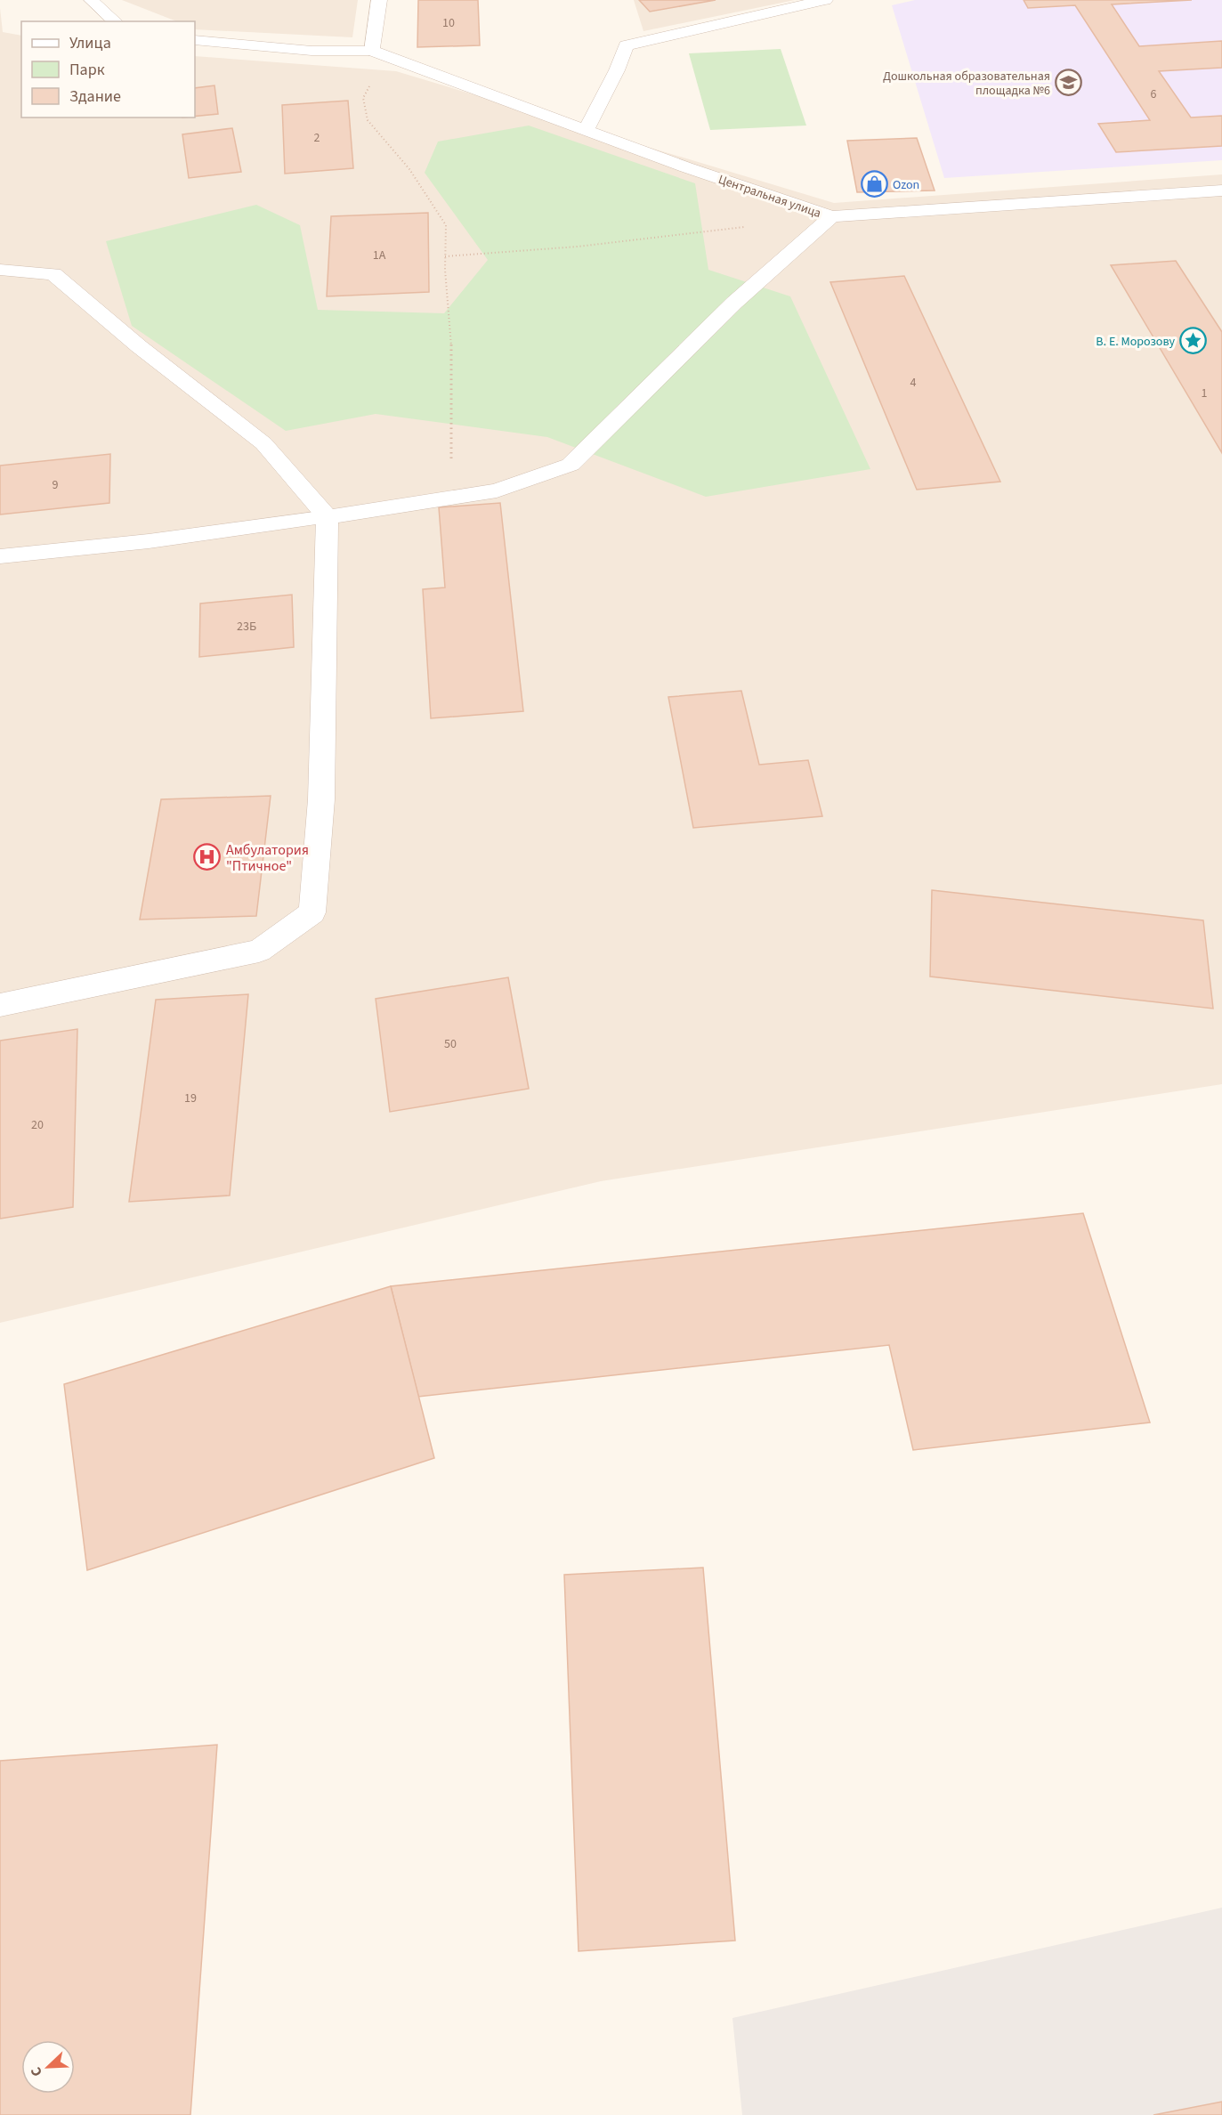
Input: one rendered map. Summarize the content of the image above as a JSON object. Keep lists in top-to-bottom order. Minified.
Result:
{"streets":{"street":["Центральная улица"]},"places":{"school or university":["Дошкольная образовательная площадка №6"],"shop":["Ozon"],"place":["В. Е. Морозову"],"hospital":["Амбулатория \"Птичное\""]},"house_numbers":["10","6","2","1А","4","1","9","23Б","50","19","20"],"legend":["Улица","Парк","Здание"],"north":"bottom left"}
